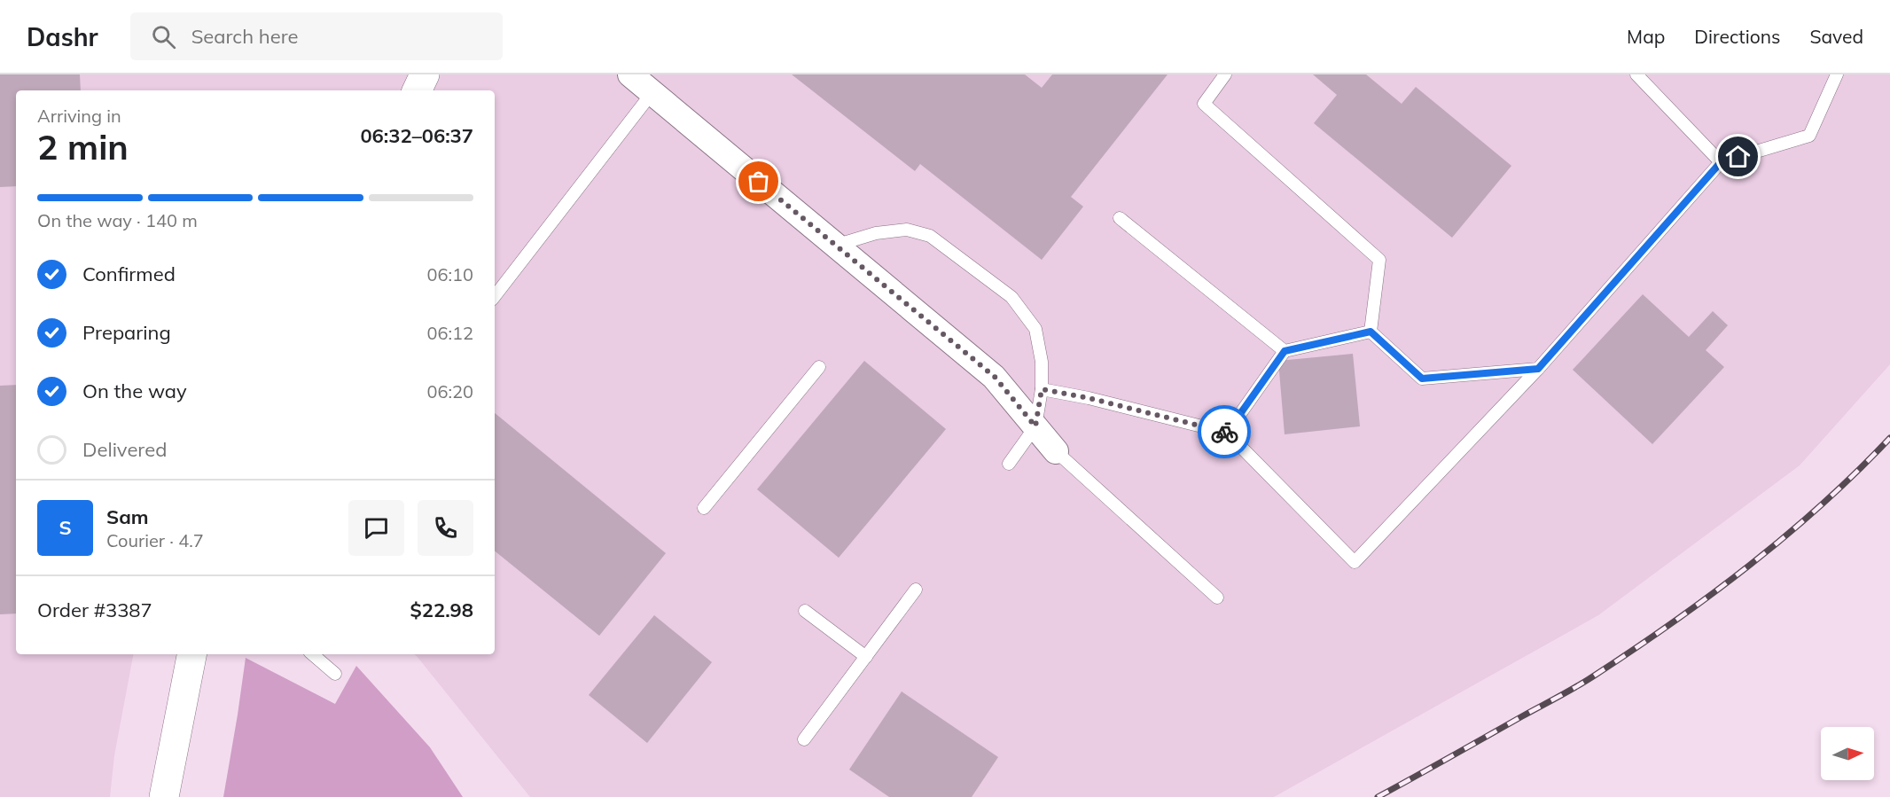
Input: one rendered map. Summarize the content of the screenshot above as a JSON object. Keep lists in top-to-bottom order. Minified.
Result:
{"north":"right","page":{"header":"Dashr","search":"Search here","nav":["Map","Directions","Saved"],"heading":["2 min","Arriving in","06:32–06:37"],"panel":["Sam","Courier · 4.7","Order #3387","$22.98"],"bar":"On the way · 140 m","list":[["Confirmed","06:10"],["Preparing","06:12"],["On the way","06:20"],"Delivered"],"round":"S"}}
